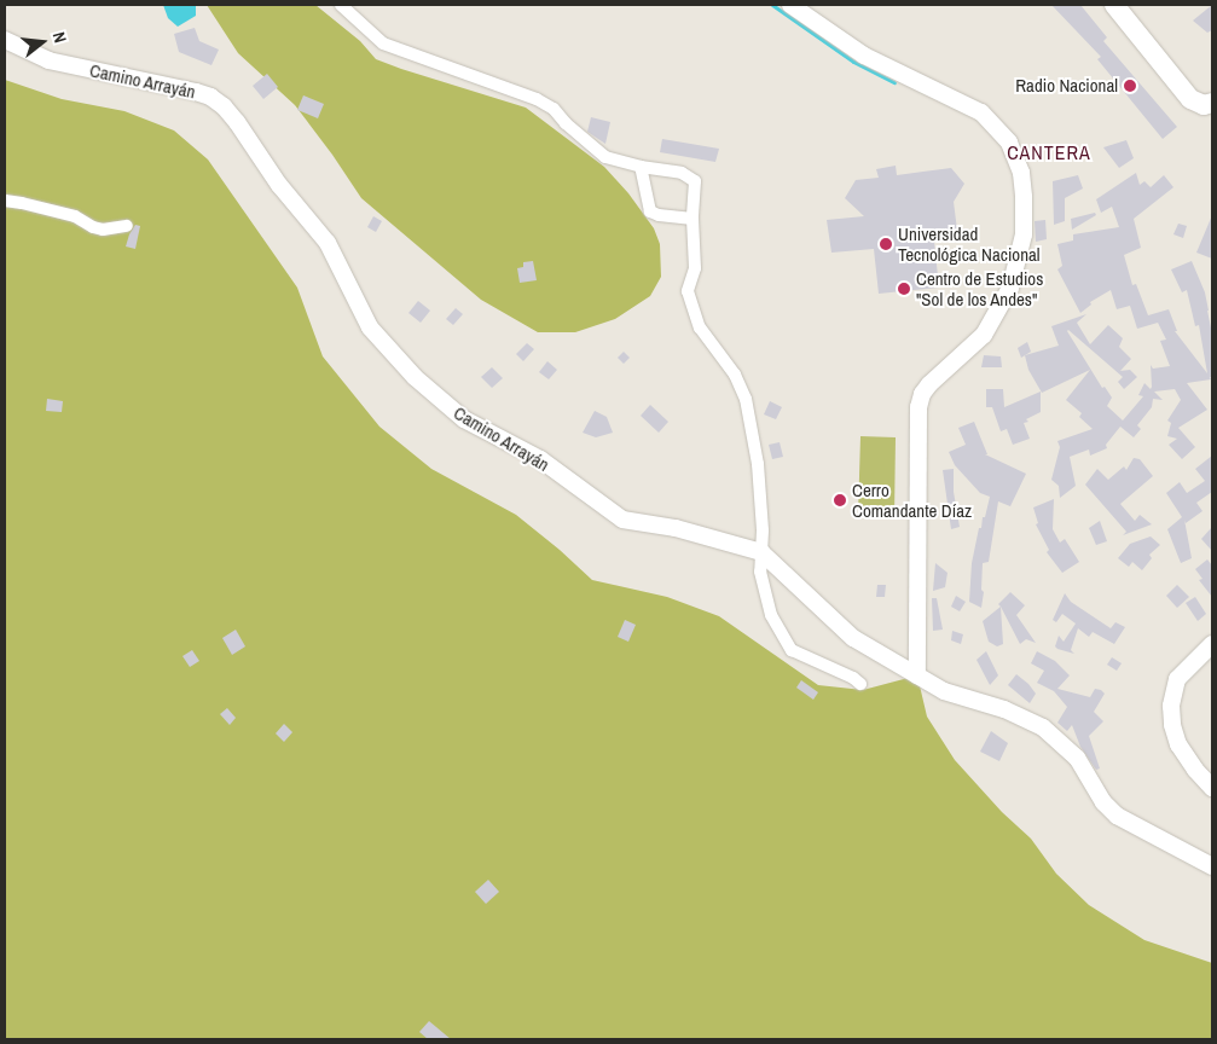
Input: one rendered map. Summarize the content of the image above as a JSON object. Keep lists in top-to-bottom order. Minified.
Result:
{"streets":{"street":["Camino Arrayán"]},"districts":["CANTERA"],"places":["Radio Nacional","Universidad Tecnológica Nacional","Centro de Estudios \"Sol de los Andes\"","Cerro Comandante Díaz"],"north":"right"}
